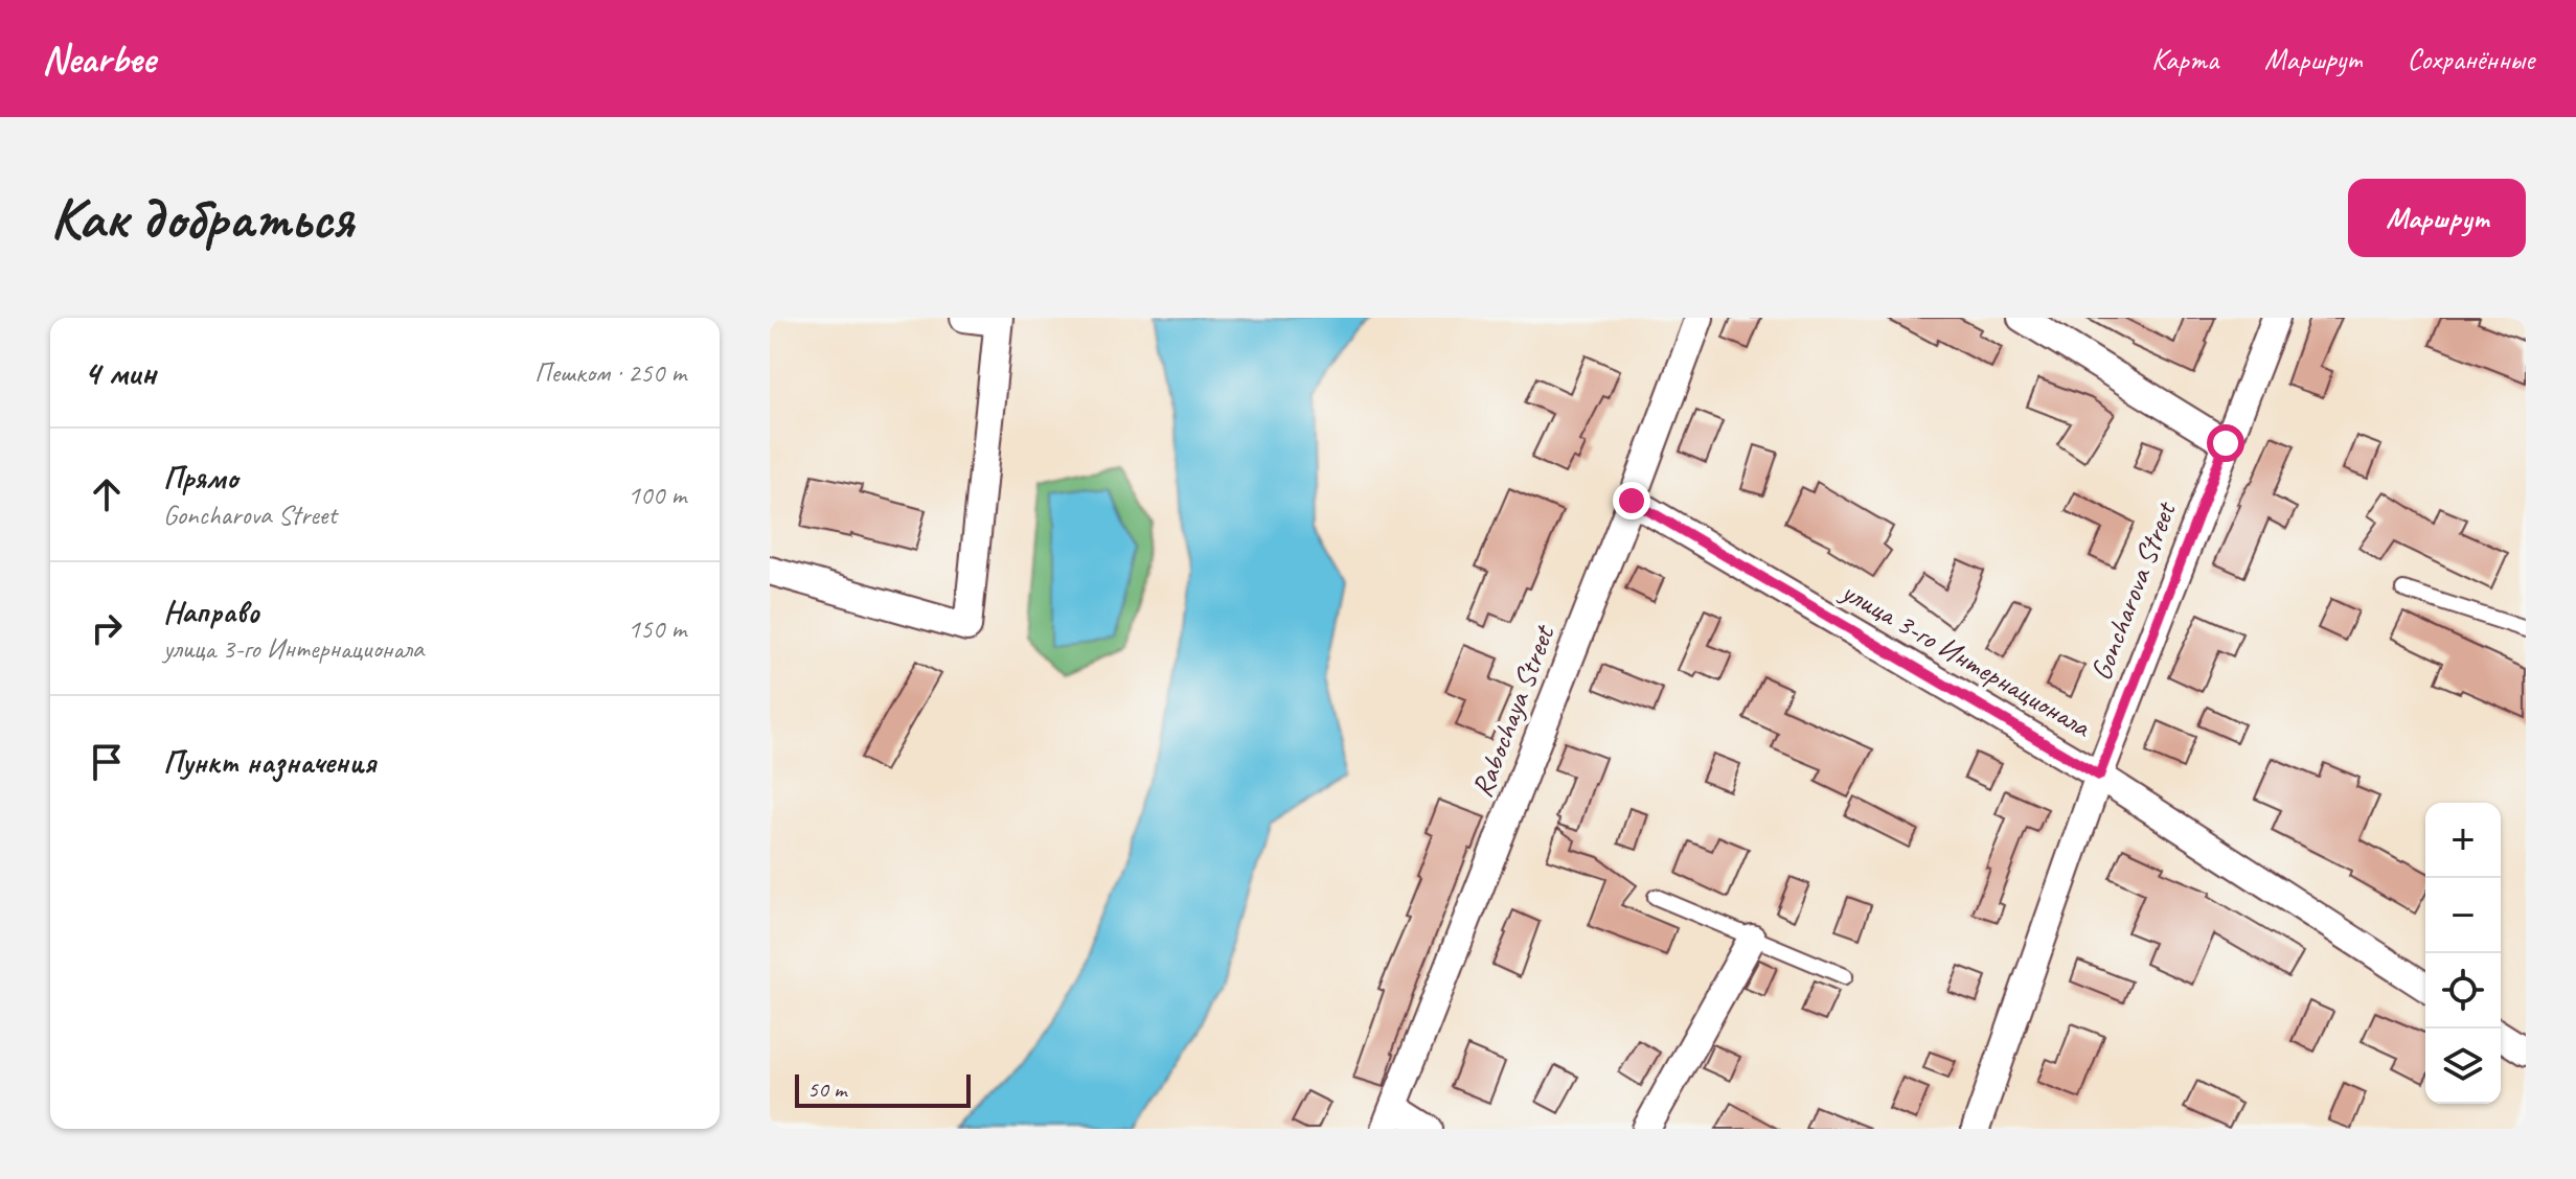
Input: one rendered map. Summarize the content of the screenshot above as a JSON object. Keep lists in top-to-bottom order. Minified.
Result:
{"streets":{"street":["Goncharova Street","улица 3-го Интернационала","Rabochaya Street"]},"crossings":[["Goncharova Street","улица 3-го Интернационала"],["улица 3-го Интернационала","Rabochaya Street"]],"scale_bar":"50 m","page":{"header":"Nearbee","nav":["Карта","Маршрут","Сохранённые"],"buttons":"Маршрут","title":"Как добраться","heading":["4 мин","Пешком · 250 m"],"list":[["Прямо","Goncharova Street","100 m"],["Направо","улица 3-го Интернационала","150 m"],"Пункт назначения"],"map_buttons":["+","−"],"scale":"50 m"}}
